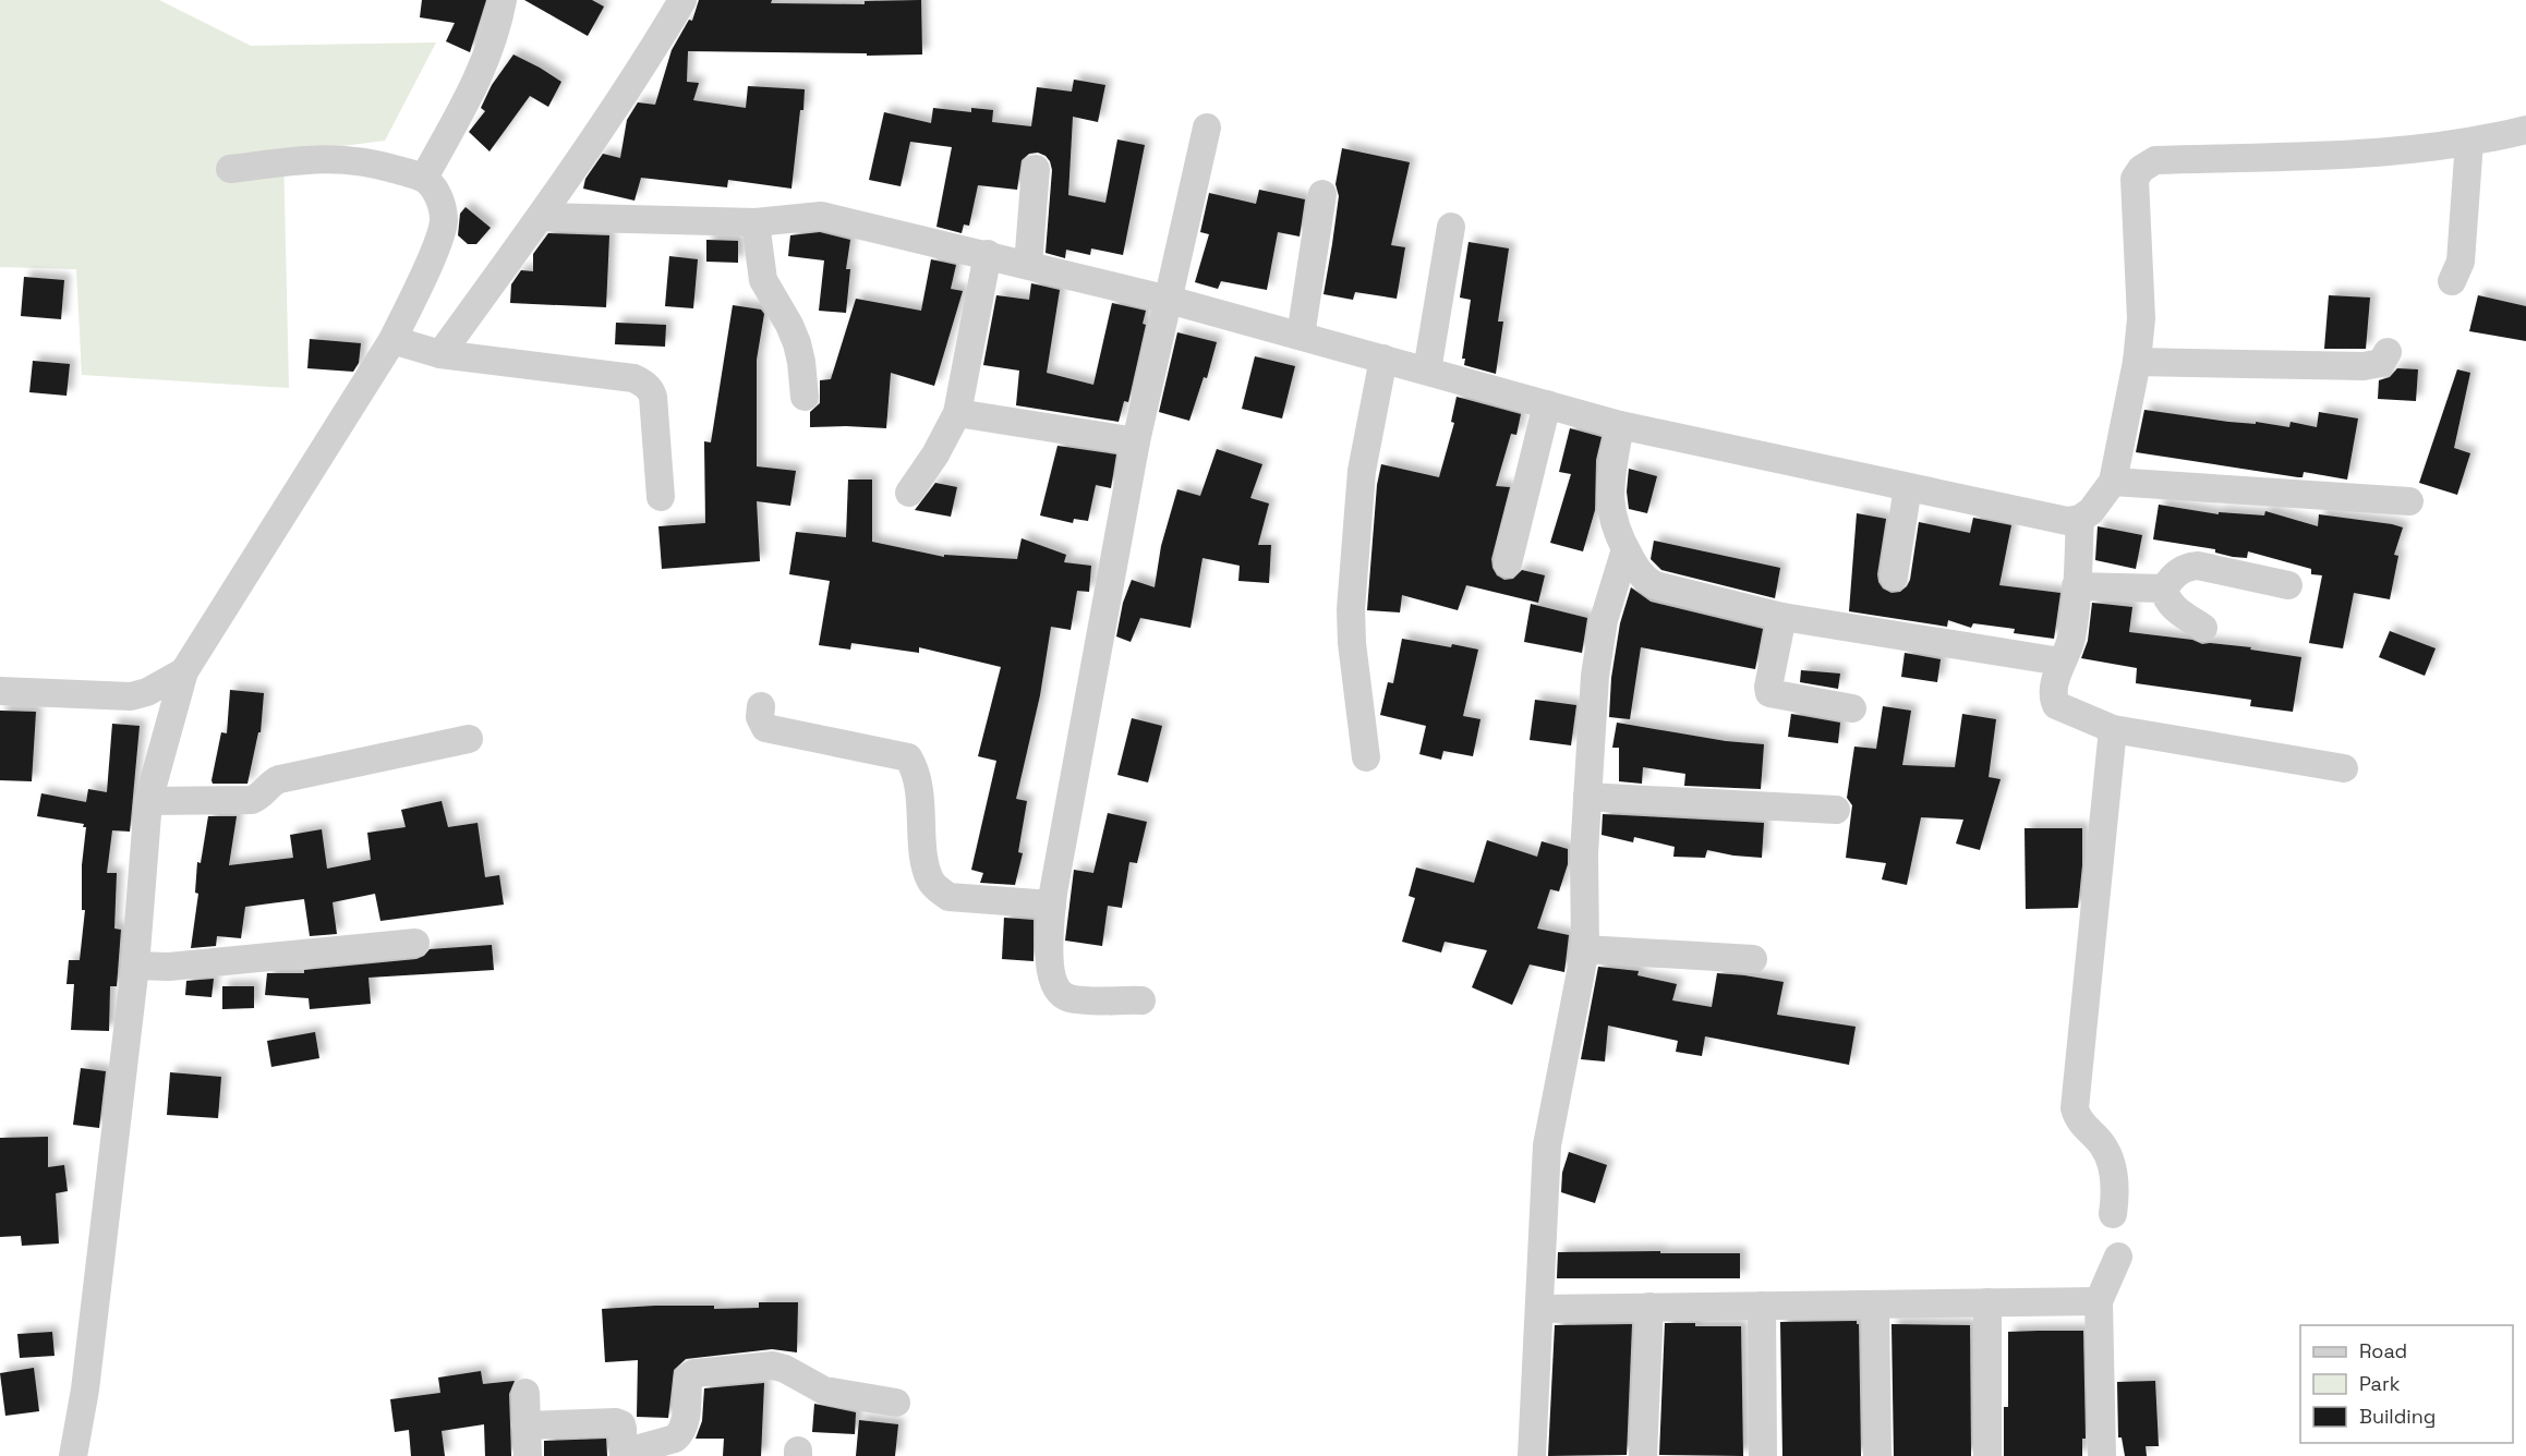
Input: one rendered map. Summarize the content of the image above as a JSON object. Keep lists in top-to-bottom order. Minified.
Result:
{"legend":["Road","Park","Building"]}
